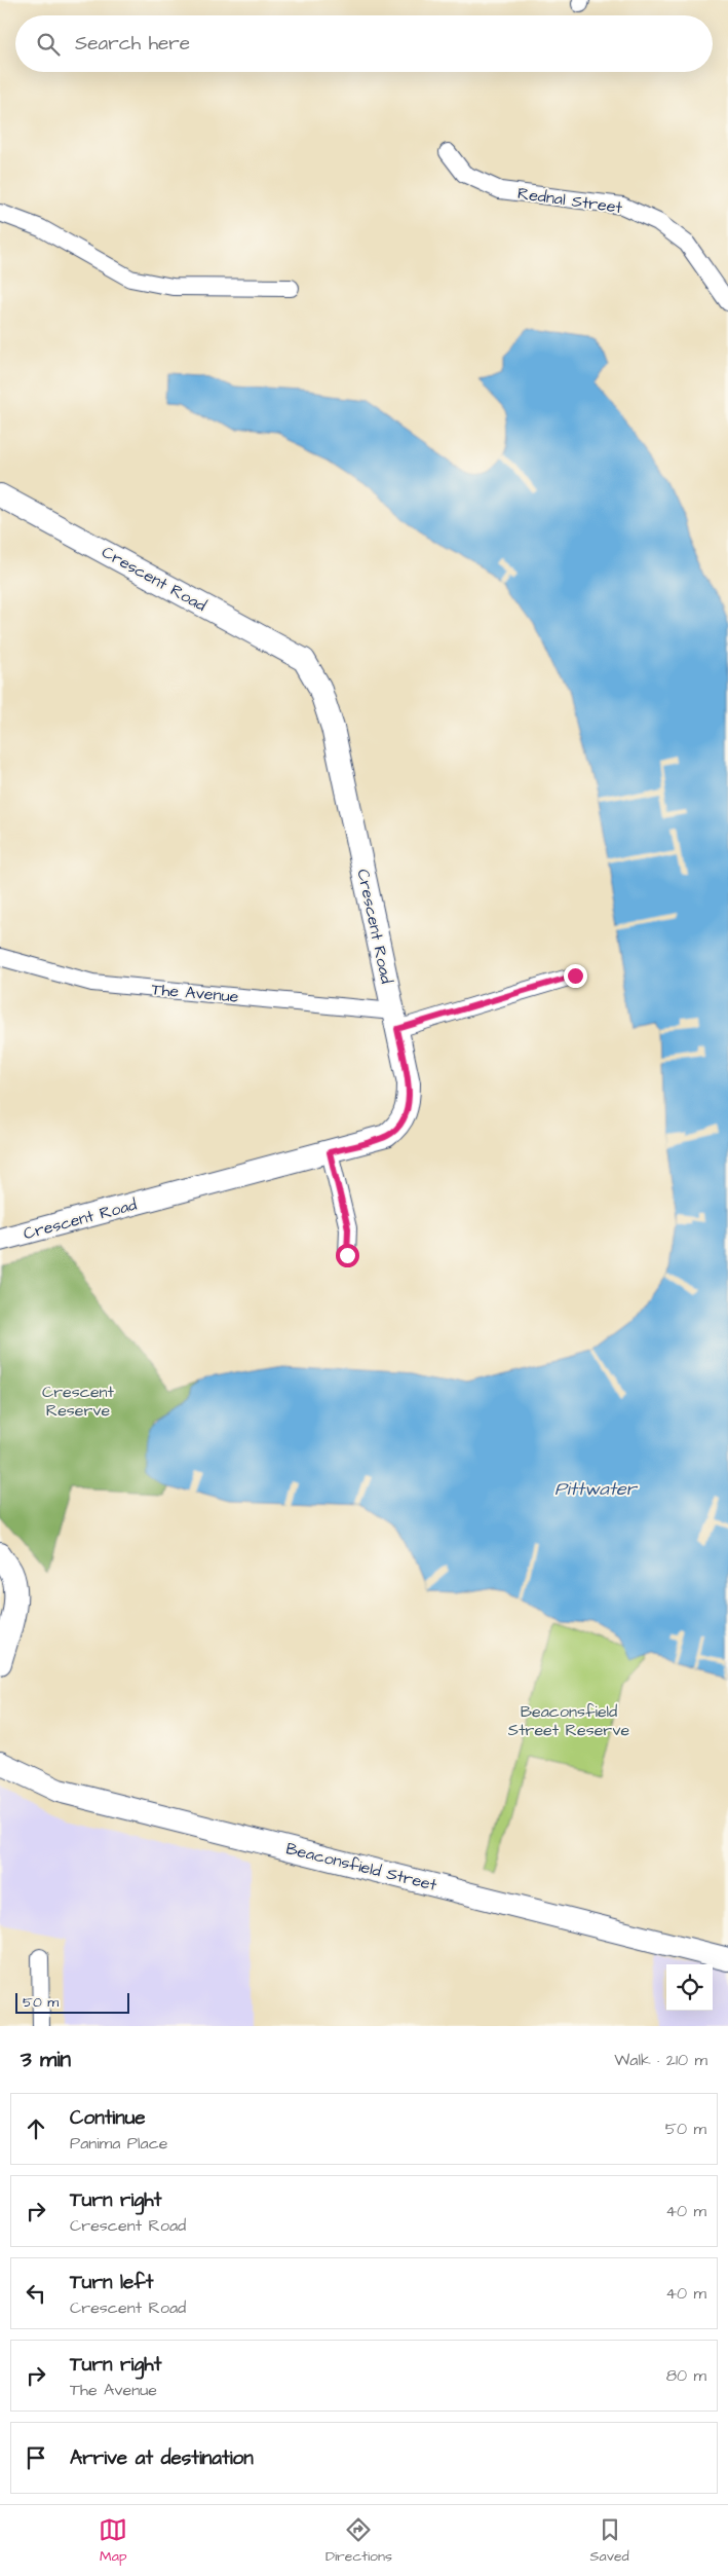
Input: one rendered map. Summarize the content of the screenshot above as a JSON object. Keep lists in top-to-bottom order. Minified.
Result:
{"streets":{"street":["Rednal Street","Crescent Road","The Avenue","Beaconsfield Street"]},"crossings":[["Crescent Road","The Avenue"]],"water":["Pittwater"],"parks":["Crescent Reserve","Beaconsfield Street Reserve"],"scale_bar":"50 m","page":{"search":"Search here","scale":"50 m","heading":["3 min","Walk · 210 m"],"list":[["Continue","Panima Place","50 m"],["Turn right","Crescent Road","40 m"],["Turn left","Crescent Road","40 m"],["Turn right","The Avenue","80 m"],"Arrive at destination"],"nav":["Map","Directions","Saved"]}}
